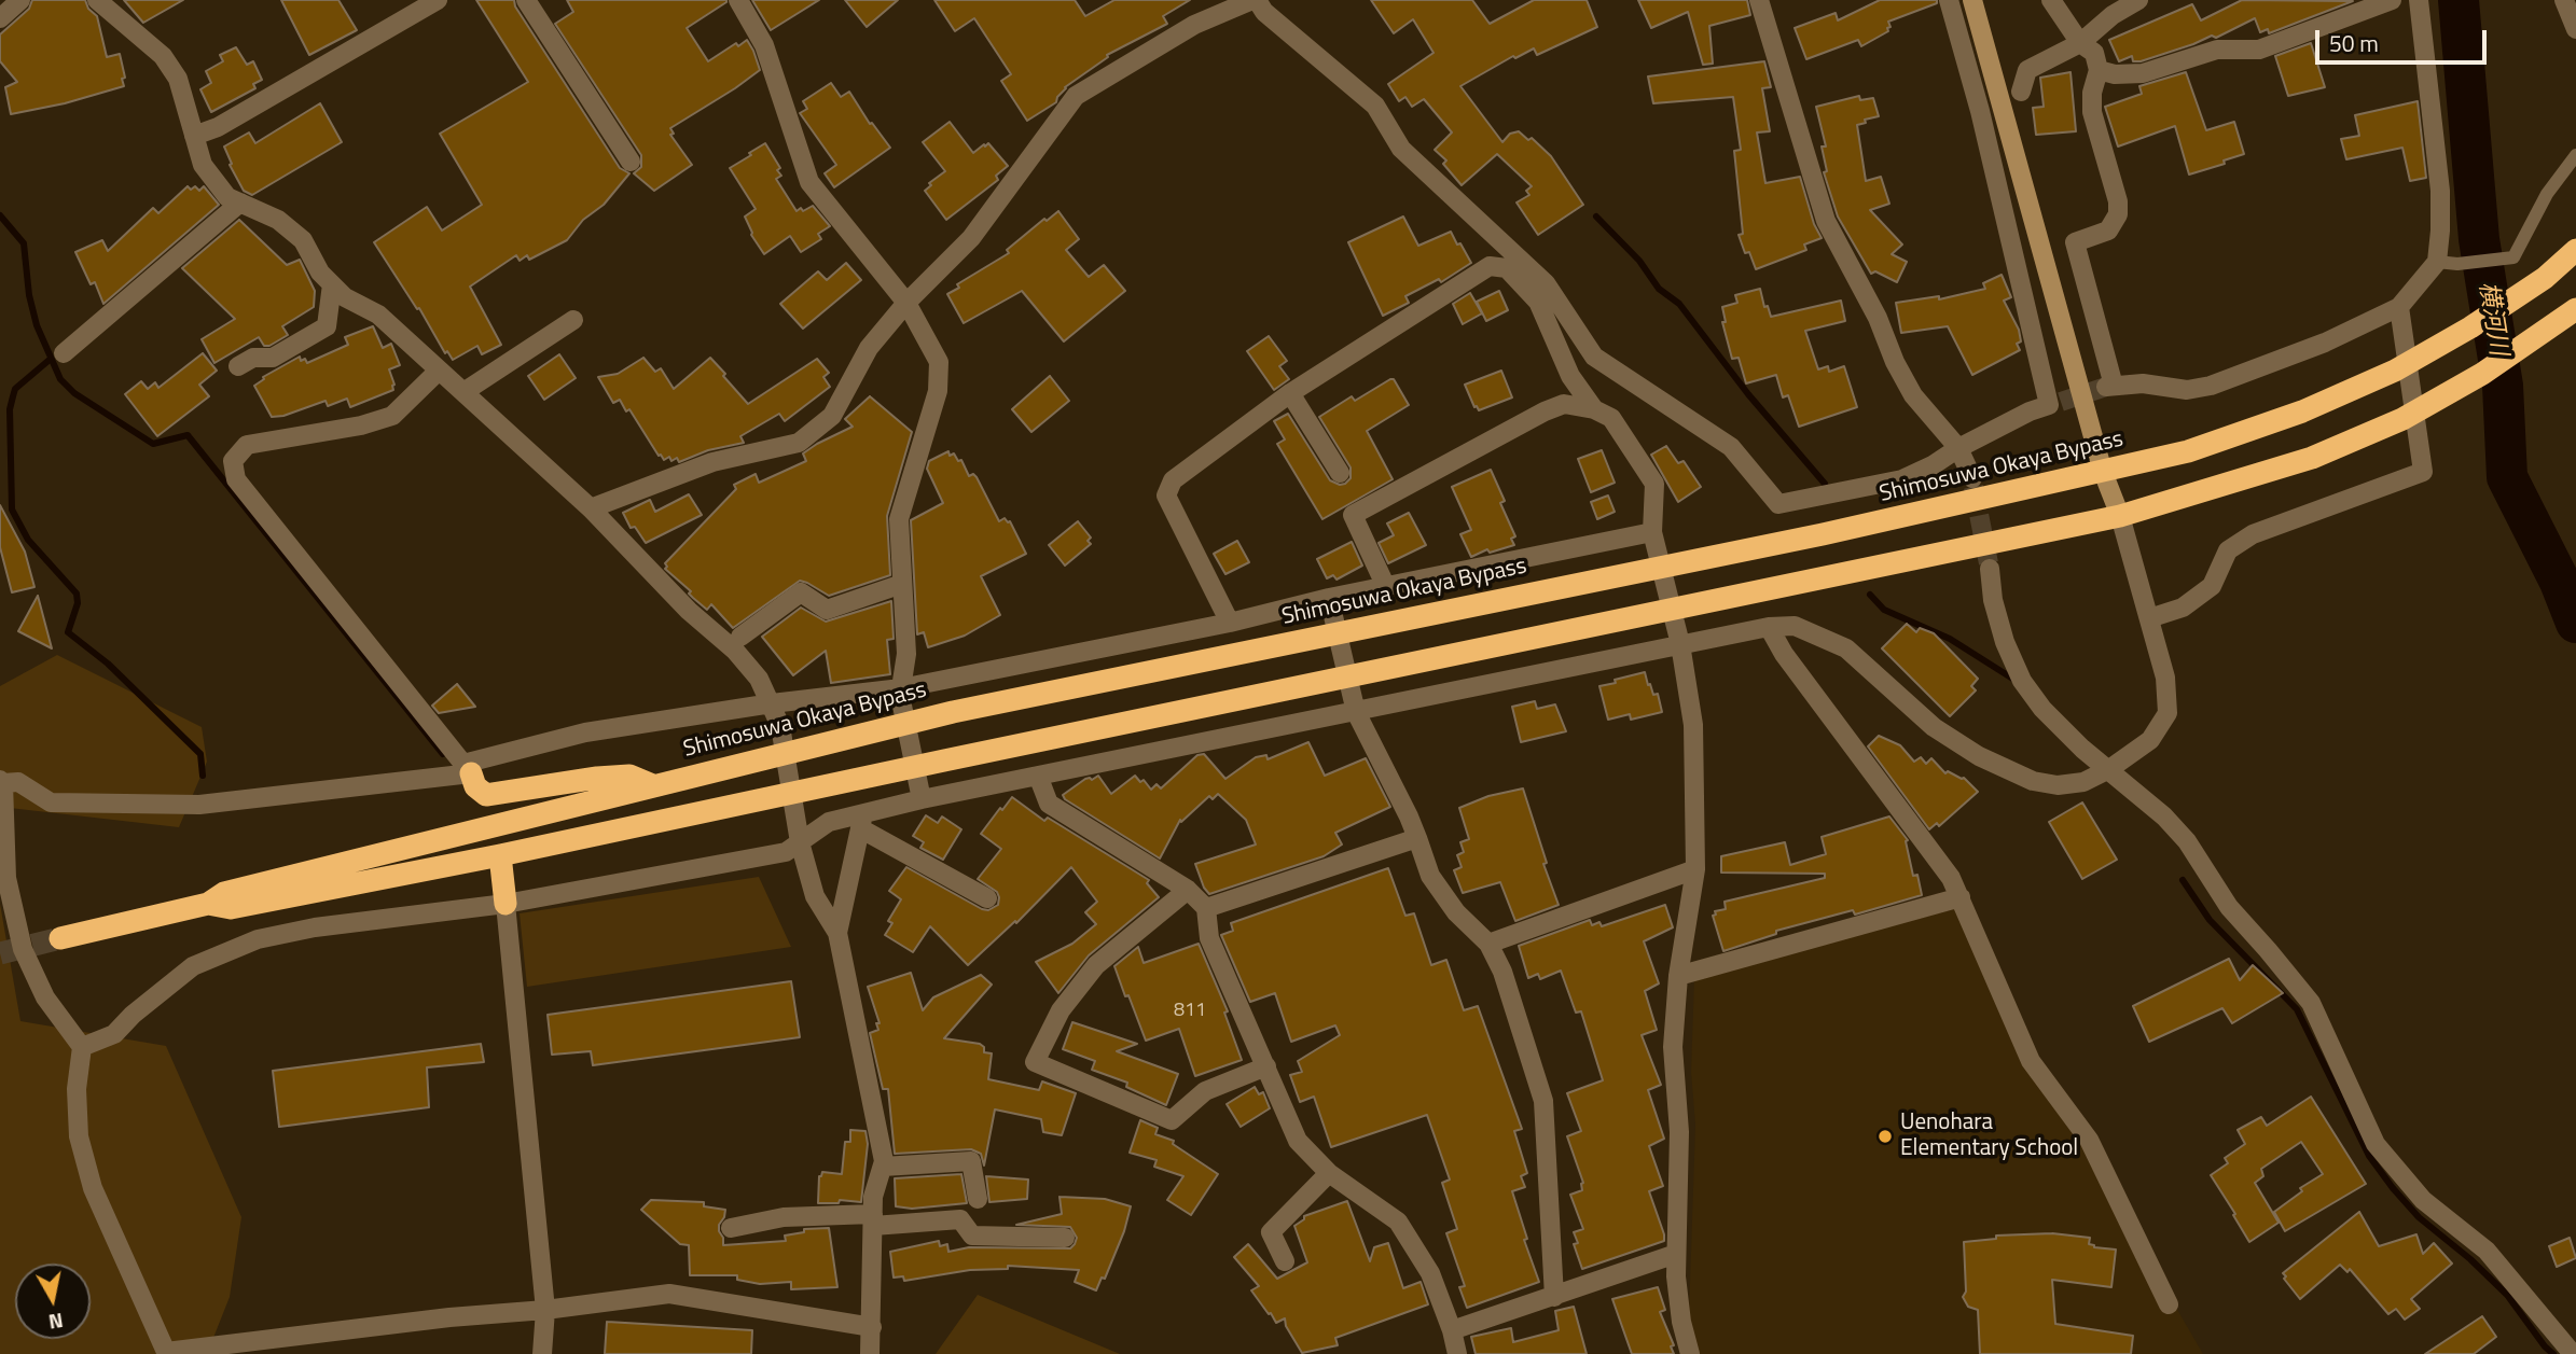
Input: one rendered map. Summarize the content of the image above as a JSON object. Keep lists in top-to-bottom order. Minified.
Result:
{"streets":{"highway":["Shimosuwa Okaya Bypass"]},"water":["横河川"],"places":["Uenohara Elementary School"],"house_numbers":["811"],"scale_bar":"50 m","north":"bottom"}
